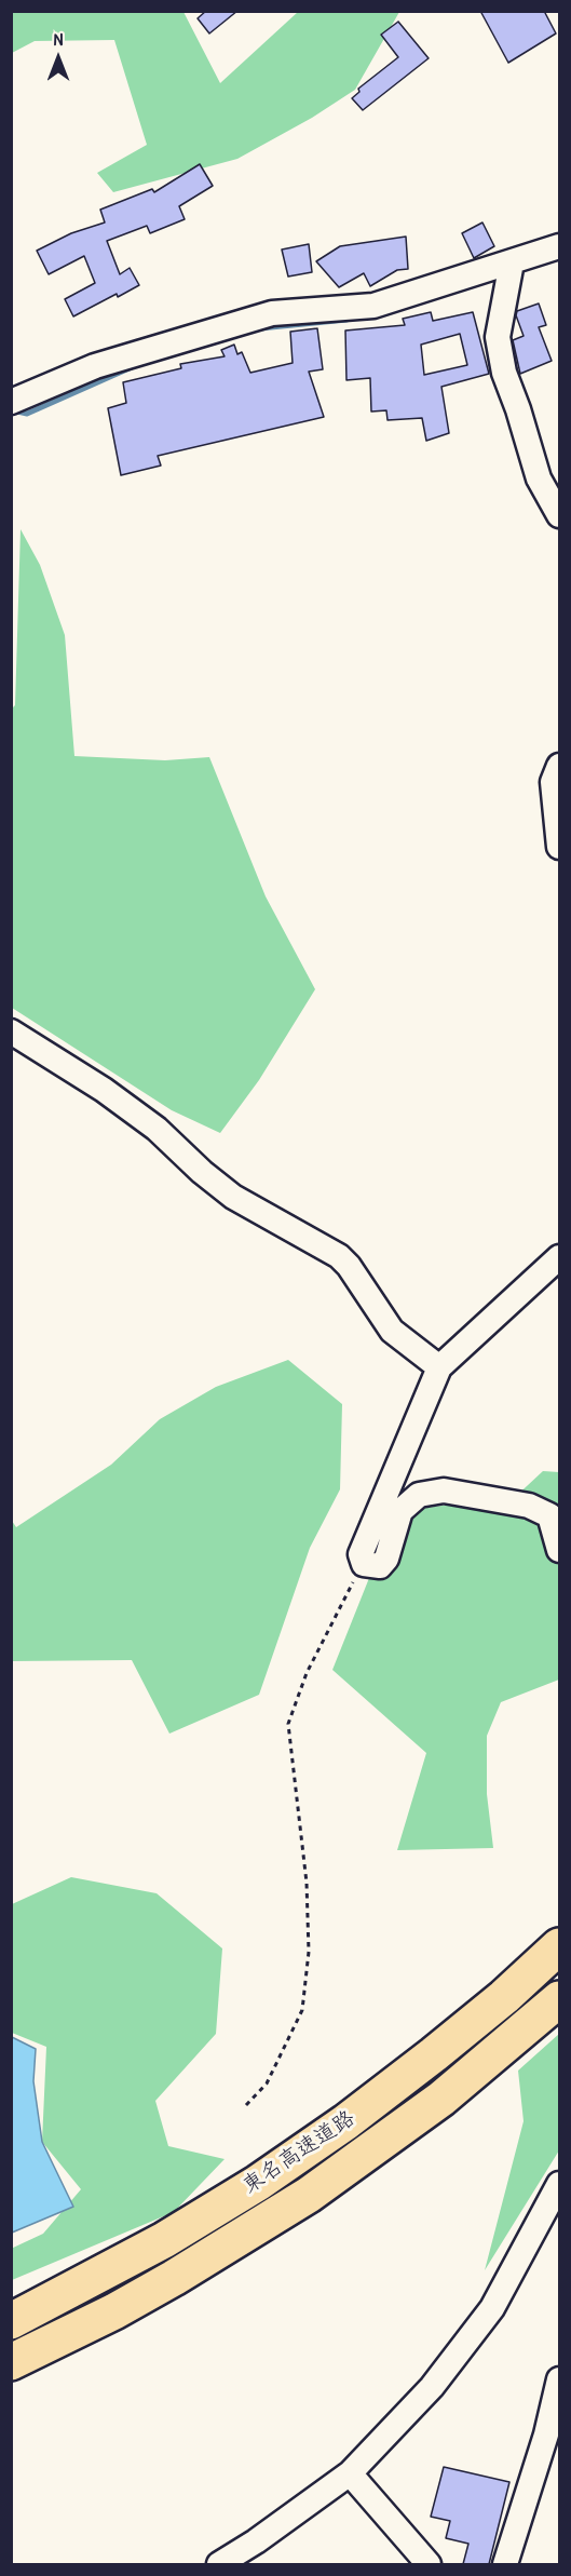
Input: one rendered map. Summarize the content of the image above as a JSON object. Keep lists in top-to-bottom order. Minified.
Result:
{"streets":{"highway":["東名高速道路"]},"north":"top"}
